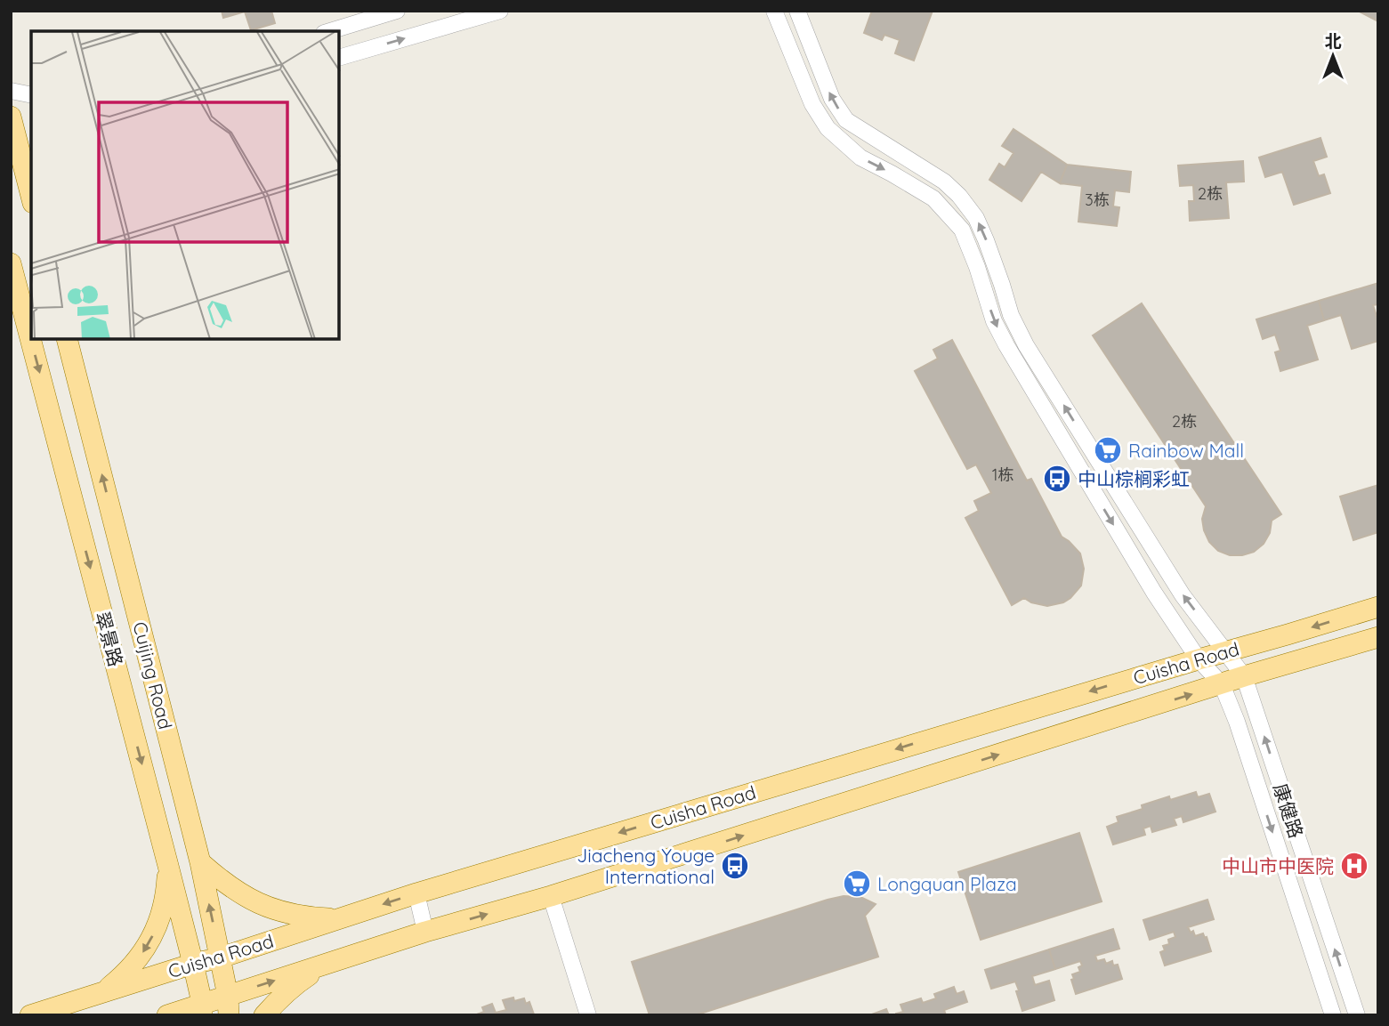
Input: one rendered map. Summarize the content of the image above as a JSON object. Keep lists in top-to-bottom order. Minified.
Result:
{"streets":{"main road":["翠景路","Cuisha Road","Cuijing Road"],"street":["康健路"]},"crossings":[["翠景路","Cuisha Road"],["Cuisha Road","Cuijing Road"],["Cuisha Road","康健路"]],"one_way":["翠景路","Cuijing Road"],"places":{"supermarket":["Rainbow Mall","Longquan Plaza"],"bus stop":["中山棕榈彩虹","Jiacheng Youge International"],"hospital":["中山市中医院"]},"house_numbers":["2栋","3栋","2栋","1栋"],"north":"top"}
